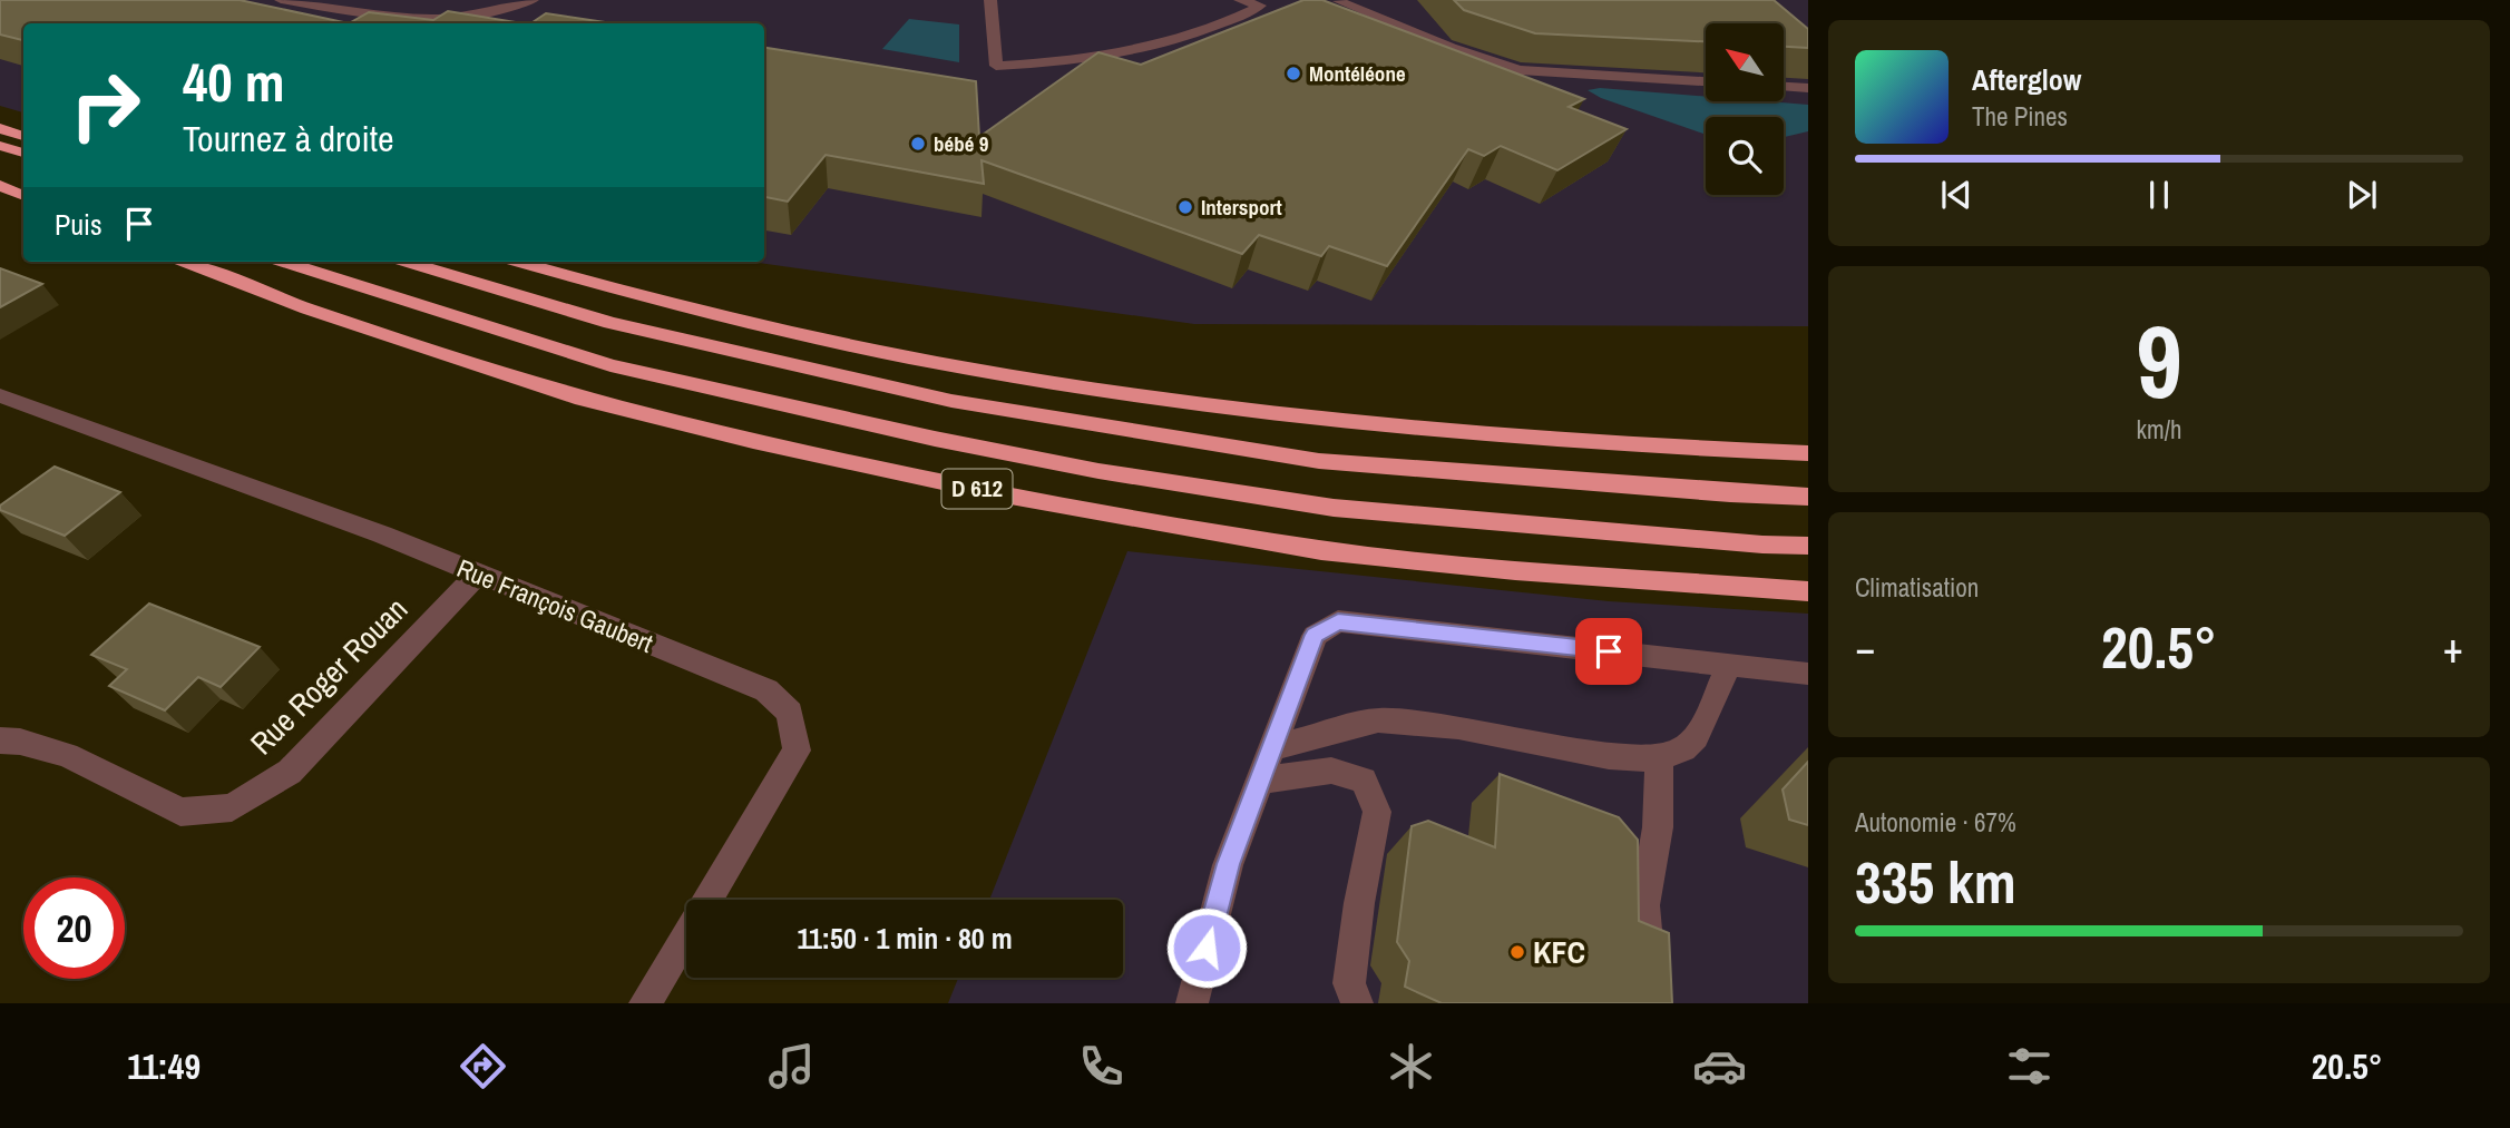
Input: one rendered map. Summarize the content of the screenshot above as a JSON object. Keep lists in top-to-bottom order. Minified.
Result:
{"streets":{"highway":["D 612"],"street":["Rue François Gaubert","Rue Roger Rouan"]},"crossings":[["Rue François Gaubert","Rue Roger Rouan"]],"places":["Montéléone","bébé 9","Intersport","KFC"],"north":"top left","page":{"turn":["40 m","Tournez à droite"],"song":["Afterglow","The Pines"],"then":"Puis","tile":[["9","km/h"],"Climatisation",["Autonomie · 67%","335 km"]],"heat":["−","20.5°","+"],"limit":"20","trip":"11:50 · 1 min · 80 m","tabs":["11:49","20.5°"]}}
